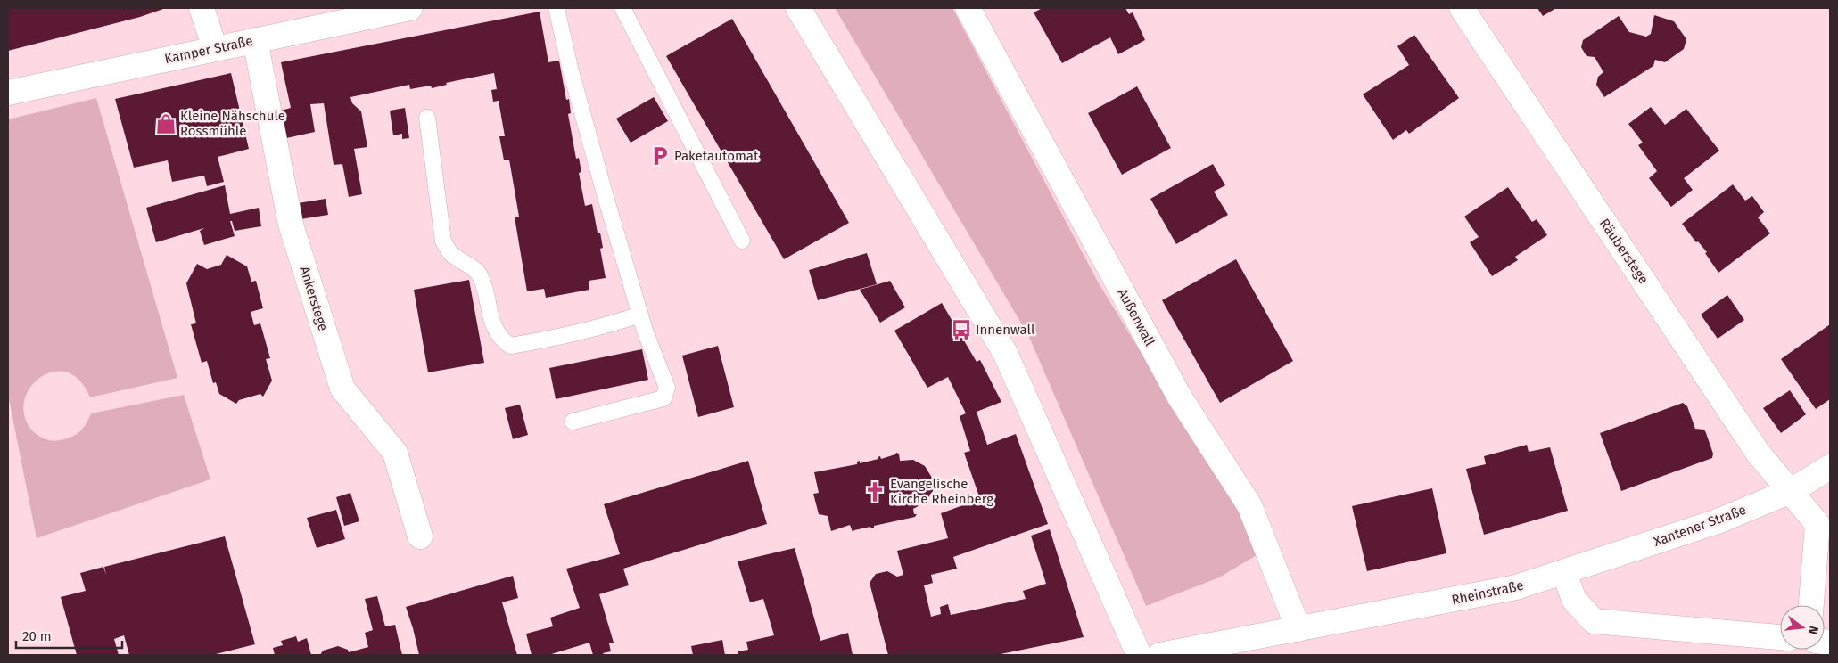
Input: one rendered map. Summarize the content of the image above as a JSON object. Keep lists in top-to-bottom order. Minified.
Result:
{"streets":{"street":["Kamper Straße","Räuberstege","Ankerstege","Außenwall","Xantener Straße","Rheinstraße"]},"crossings":[["Kamper Straße","Ankerstege"],["Räuberstege","Xantener Straße"],["Außenwall","Rheinstraße"],["Xantener Straße","Rheinstraße"]],"places":{"shop":["Kleine Nähschule Rossmühle"],"parking":["Paketautomat"],"bus stop":["Innenwall"],"church":["Evangelische Kirche Rheinberg"]},"scale_bar":"20 m","north":"right"}
